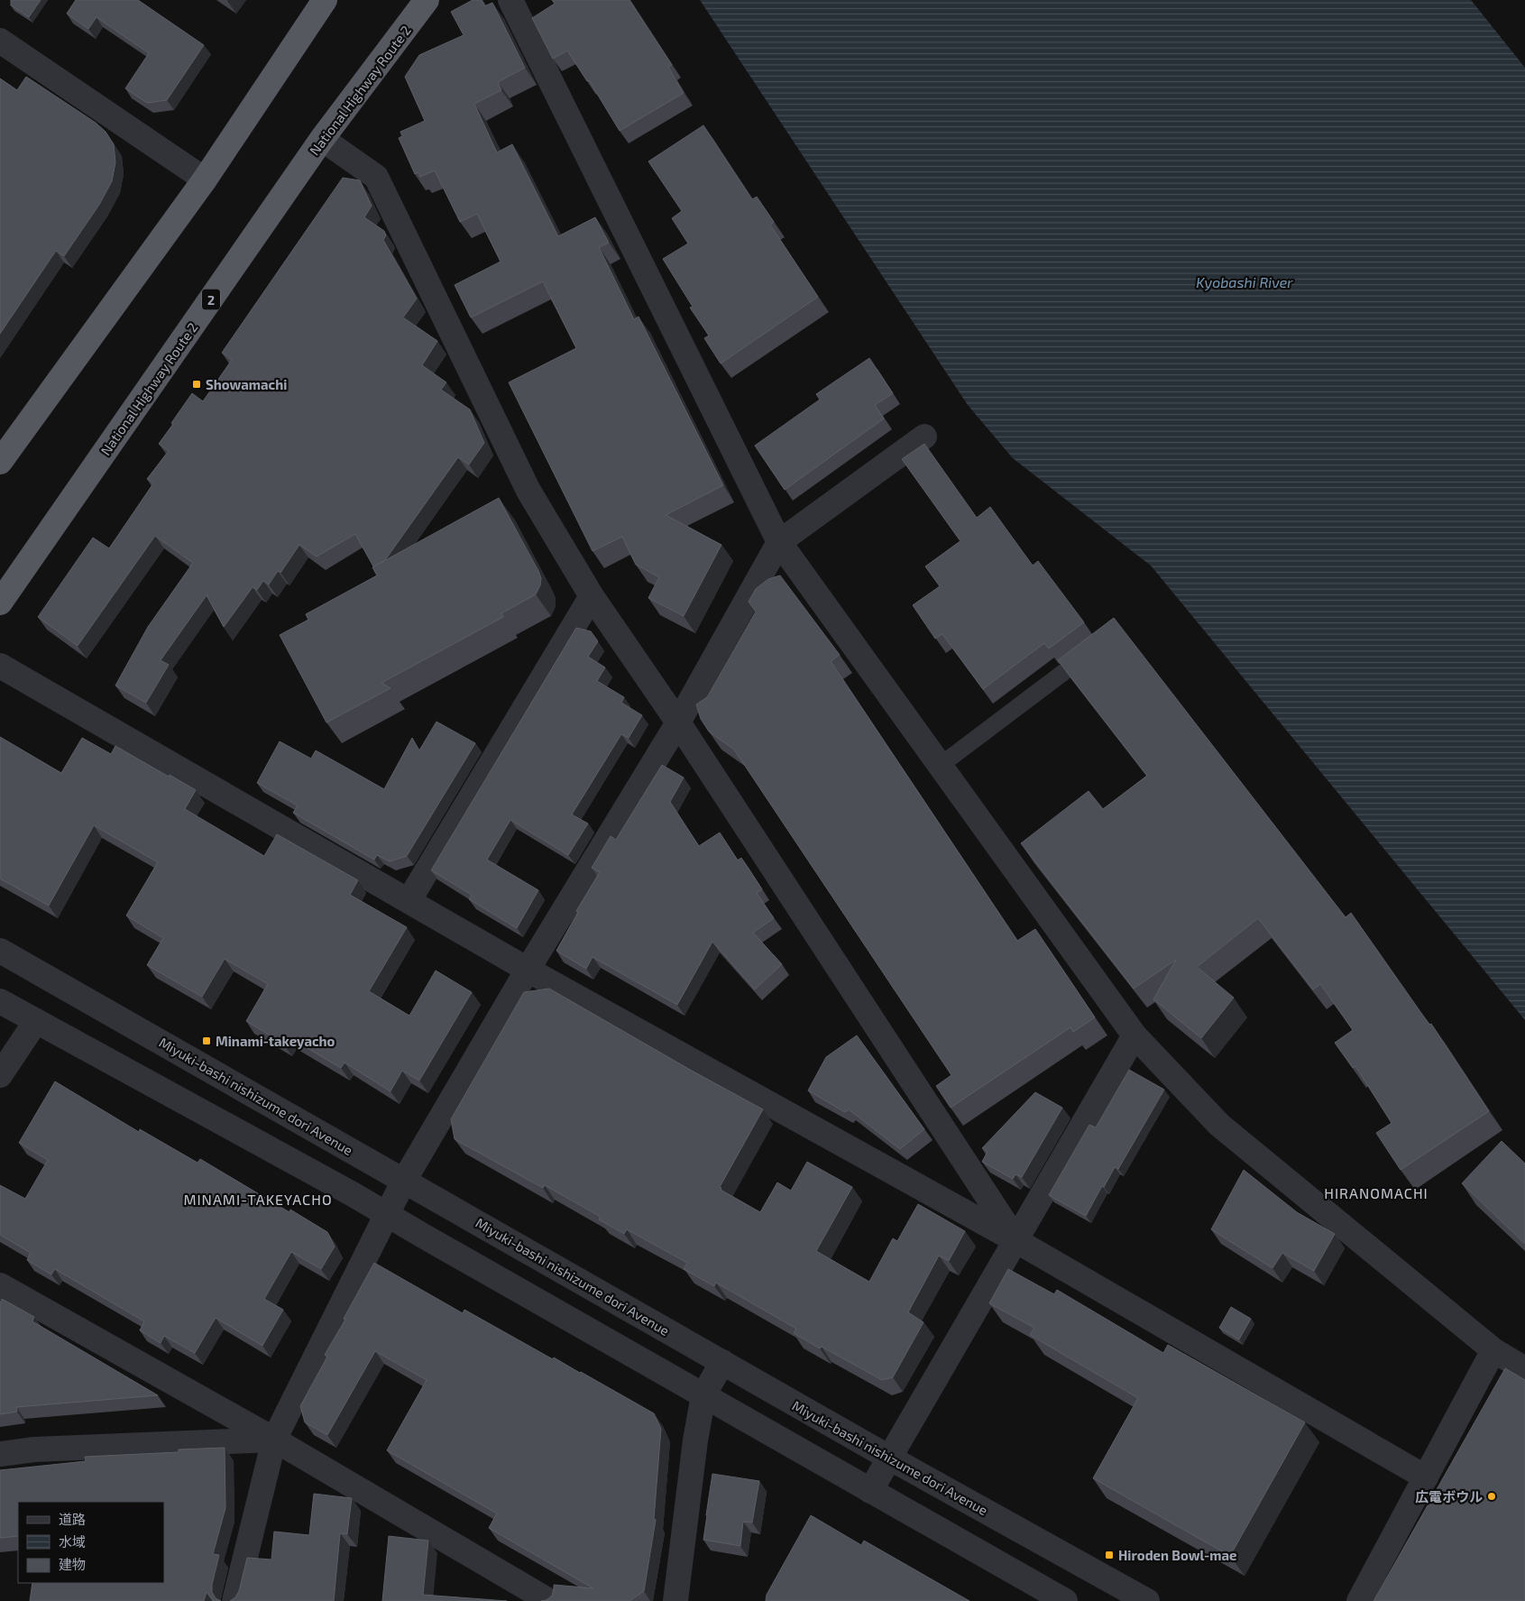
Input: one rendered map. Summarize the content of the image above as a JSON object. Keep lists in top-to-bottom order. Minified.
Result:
{"streets":{"highway":["National Highway Route 2","2"],"street":["Miyuki-bashi nishizume dori Avenue"]},"districts":["HIRANOMACHI","MINAMI-TAKEYACHO"],"water":["Kyobashi River"],"places":{"transit":["Showamachi","Minami-takeyacho","Hiroden Bowl-mae"],"other":["広電ボウル"]},"legend":["道路","水域","建物"]}
